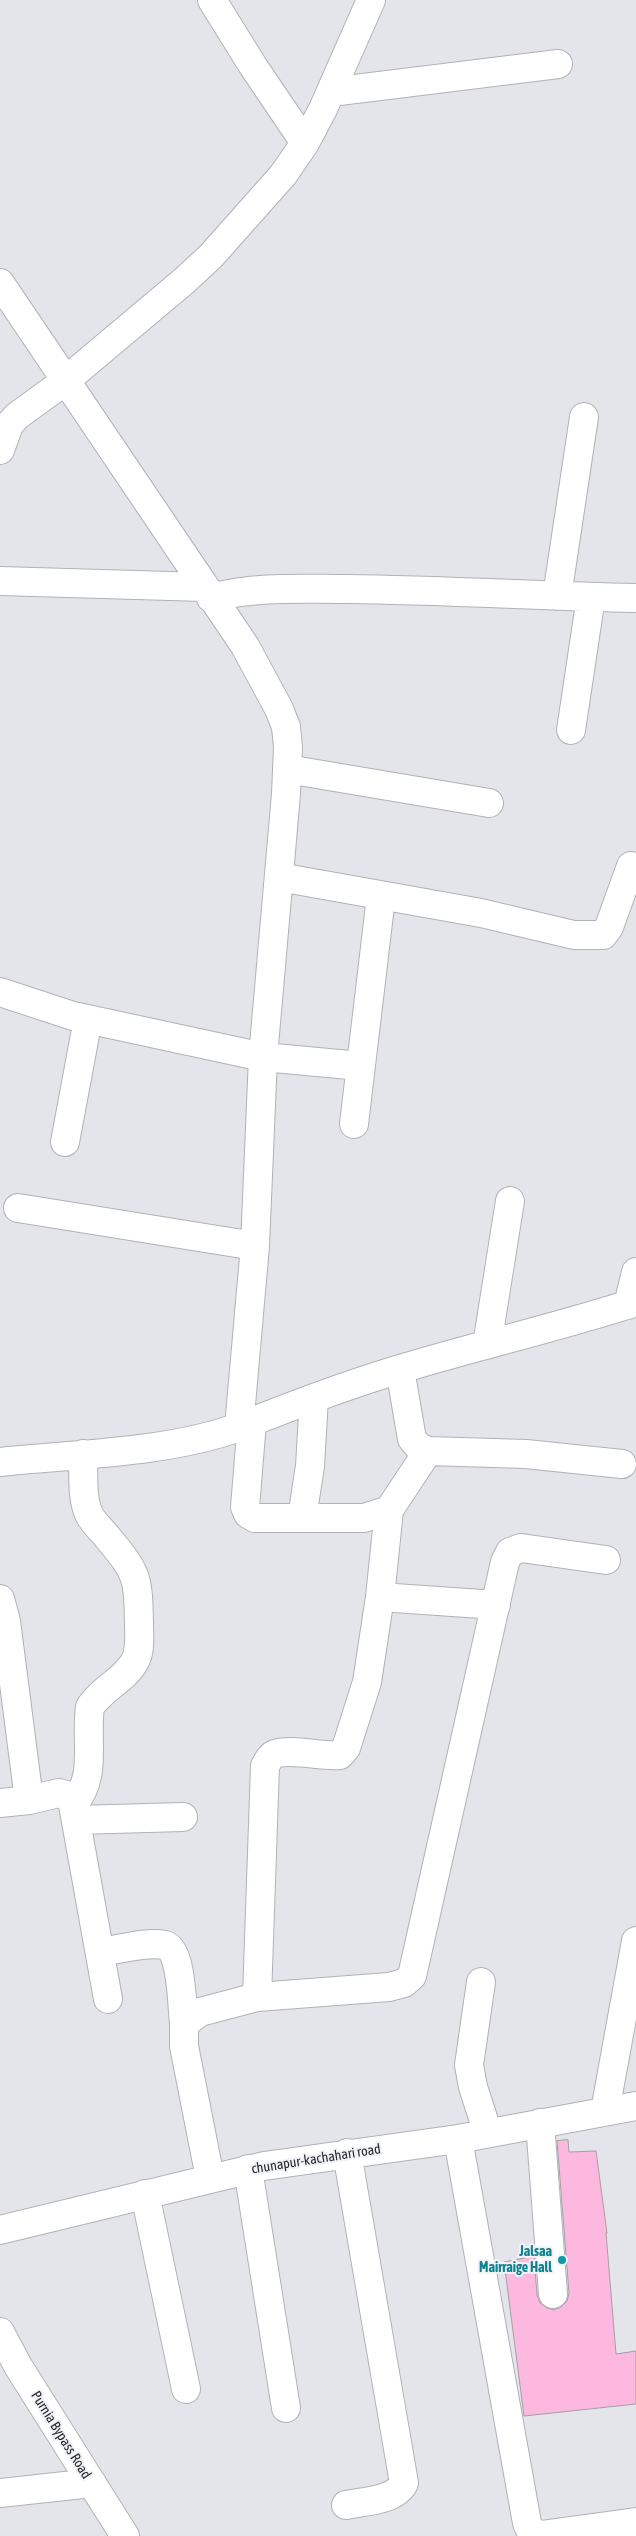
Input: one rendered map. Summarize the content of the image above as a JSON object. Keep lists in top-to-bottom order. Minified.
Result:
{"streets":{"street":["chunapur-kachahari road","Purnia Bypass Road"]},"places":["Jalsaa Mairraige Hall"]}
